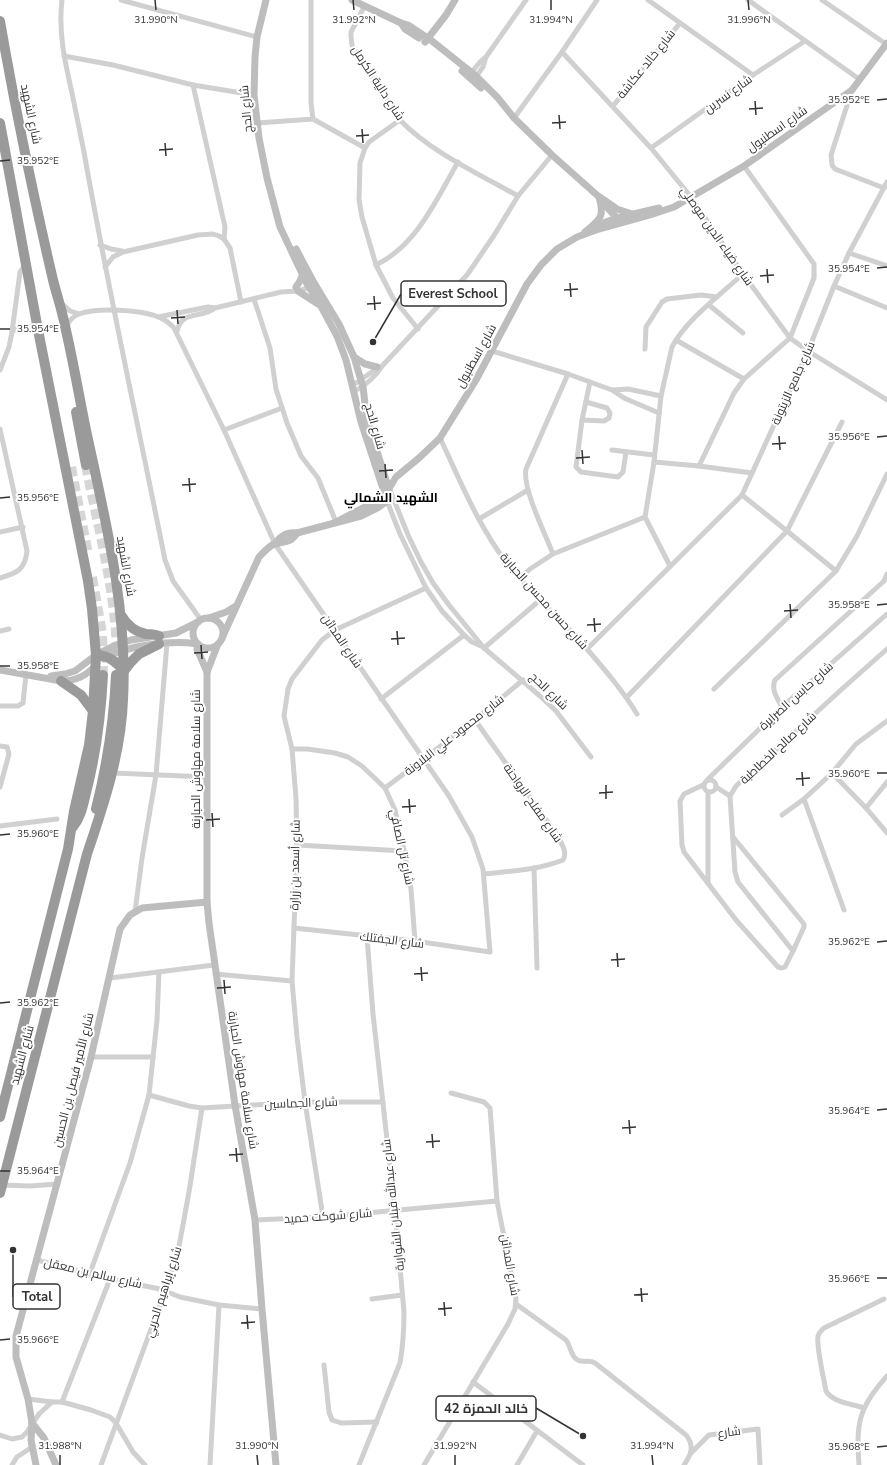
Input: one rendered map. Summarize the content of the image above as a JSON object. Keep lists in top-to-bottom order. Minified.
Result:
{"streets":{"highway":["شارع الشهيد"],"street":["شارع خالد عكاشة","شارع دالية الكرمل","شارع نسرين","شارع الحج","شارع اسطنبول","شارع ضياء الدين موصلي","شارع جامع الزيتونة","شارع حسن محسن الحبارنة","شارع المدائن","شارع حابس الصرايرة","شارع محمود علي البلاونة","شارع صالح الخطاطبة","شارع سلامة مهاوش الحبارنة","شارع مفلح الرواحنة","شارع تل الصافي","شارع أسعد بن زرارة","شارع الجفتلك","شارع الأمير فيصل بن الحسين","شارع الجماسين","شارع عبدالله قبلان الشواربة","شارع شوكت حميد","شارع سالم بن معقل","شارع إبراهيم الحربي","شارع"]},"crossings":[["شارع خالد عكاشة","شارع ضياء الدين موصلي"],["شارع نسرين","شارع ضياء الدين موصلي"],["شارع الحج","شارع اسطنبول"],["شارع الحج","شارع محمود علي البلاونة"],["شارع الحج","شارع أسعد بن زرارة"],["شارع اسطنبول","شارع ضياء الدين موصلي"],["شارع اسطنبول","شارع حسن محسن الحبارنة"],["شارع اسطنبول","شارع المدائن"],["شارع اسطنبول","شارع سلامة مهاوش الحبارنة"],["شارع ضياء الدين موصلي","شارع جامع الزيتونة"],["شارع جامع الزيتونة","شارع حسن محسن الحبارنة"],["شارع المدائن","شارع محمود علي البلاونة"],["شارع المدائن","شارع مفلح الرواحنة"],["شارع المدائن","شارع أسعد بن زرارة"],["شارع المدائن","شارع الجفتلك"],["شارع المدائن","شارع شوكت حميد"],["شارع محمود علي البلاونة","شارع مفلح الرواحنة"],["شارع محمود علي البلاونة","شارع تل الصافي"],["شارع سلامة مهاوش الحبارنة","شارع الجماسين"],["شارع سلامة مهاوش الحبارنة","شارع شوكت حميد"],["شارع سلامة مهاوش الحبارنة","شارع سالم بن معقل"],["شارع تل الصافي","شارع أسعد بن زرارة"],["شارع تل الصافي","شارع الجفتلك"],["شارع أسعد بن زرارة","شارع الجفتلك"],["شارع أسعد بن زرارة","شارع الجماسين"],["شارع أسعد بن زرارة","شارع شوكت حميد"],["شارع الجفتلك","شارع عبدالله قبلان الشواربة"],["شارع الأمير فيصل بن الحسين","شارع سالم بن معقل"],["شارع الجماسين","شارع عبدالله قبلان الشواربة"],["شارع الجماسين","شارع إبراهيم الحربي"],["شارع عبدالله قبلان الشواربة","شارع شوكت حميد"],["شارع سالم بن معقل","شارع إبراهيم الحربي"]],"districts":["الشهيد الشمالي"],"places":["Everest School","Total","خالد الحمزة 42"],"coordinates":["31.990°N","31.992°N","31.994°N","31.996°N","35.952°E","35.954°E","35.956°E","35.958°E","35.960°E","35.962°E","35.964°E","35.966°E","31.988°N","35.968°E"]}
